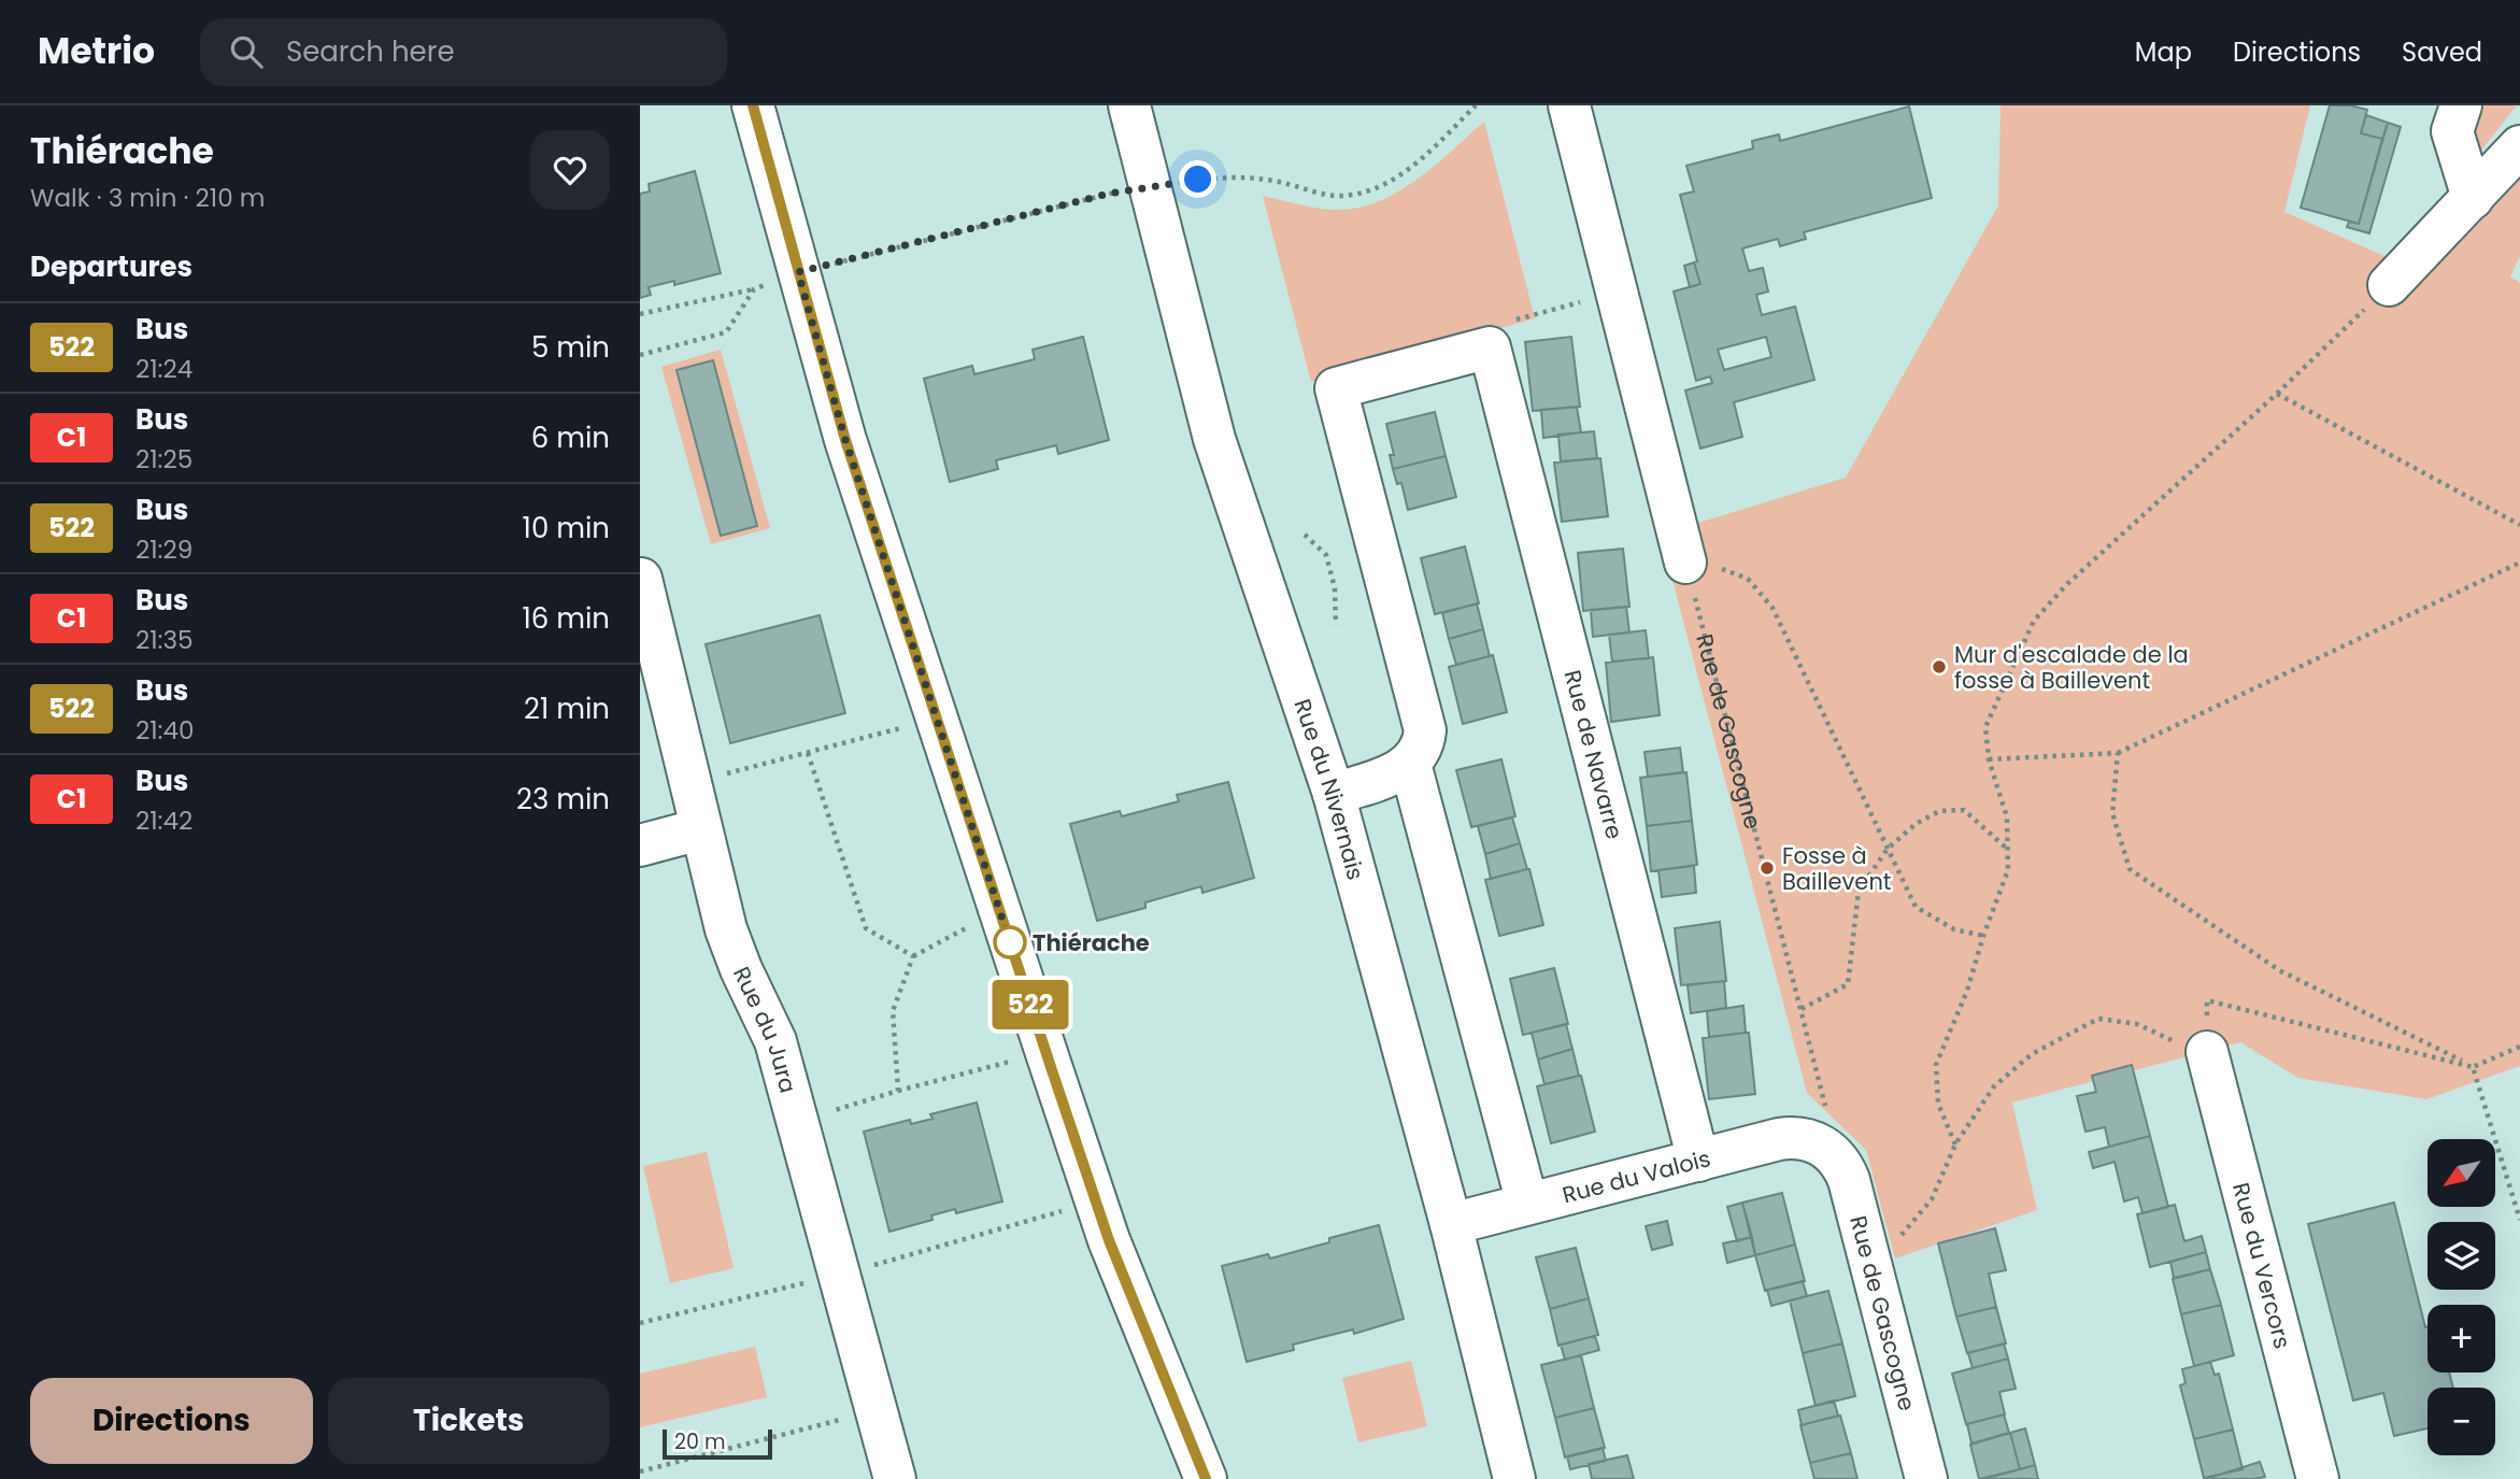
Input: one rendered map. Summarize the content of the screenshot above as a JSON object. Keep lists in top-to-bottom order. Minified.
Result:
{"streets":{"street":["Rue de Gascogne","Rue de Navarre","Rue du Nivernais","Rue du Jura","Rue du Valois","Rue du Vercors"]},"crossings":[["Rue de Gascogne","Rue du Valois"],["Rue de Navarre","Rue du Valois"],["Rue du Nivernais","Rue du Valois"]],"places":["Mur d'escalade de la fosse à Baillevent","Fosse à Baillevent","Thiérache"],"lines":["bus line 522"],"scale_bar":"20 m","north":"bottom left","page":{"header":"Metrio","search":"Search here","nav":["Map","Directions","Saved"],"heading":[["Thiérache","Walk · 3 min · 210 m"],"Departures"],"on_map":"522","list":[{"mark":"522","name":"Bus","note":"21:24","value":"5 min"},{"mark":"C1","name":"Bus","note":"21:25","value":"6 min"},{"mark":"522","name":"Bus","note":"21:29","value":"10 min"},{"mark":"C1","name":"Bus","note":"21:35","value":"16 min"},{"mark":"522","name":"Bus","note":"21:40","value":"21 min"},{"mark":"C1","name":"Bus","note":"21:42","value":"23 min"}],"map_buttons":["+","−"],"buttons":["Directions","Tickets"],"scale":"20 m"}}
